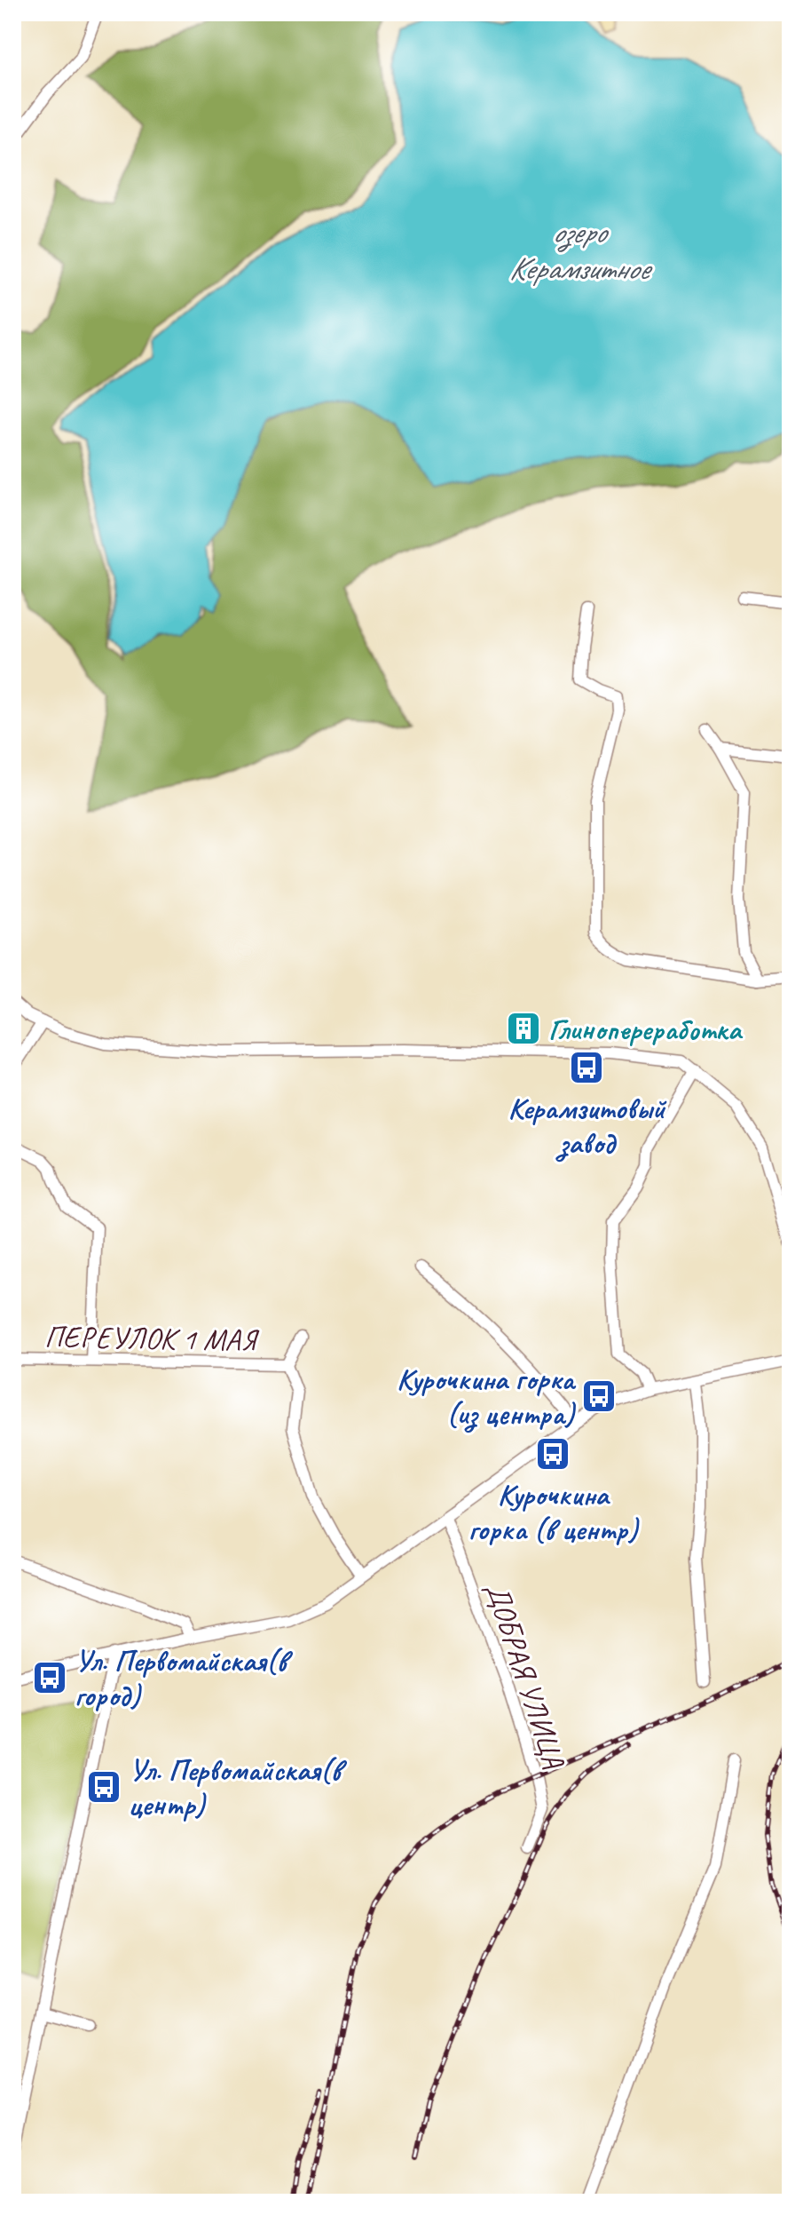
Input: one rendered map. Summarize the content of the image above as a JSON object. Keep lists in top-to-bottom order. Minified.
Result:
{"streets":{"street":["ПЕРЕУЛОК 1 МАЯ","ДОБРАЯ УЛИЦА"]},"water":["озеро Керамзитное"],"places":{"building":["Глинопереработка"],"bus stop":["Керамзитовый завод","Курочкина горка (из центра)","Курочкина горка (в центр)","Ул. Первомайская(в город)","Ул. Первомайская(в центр)"]}}
